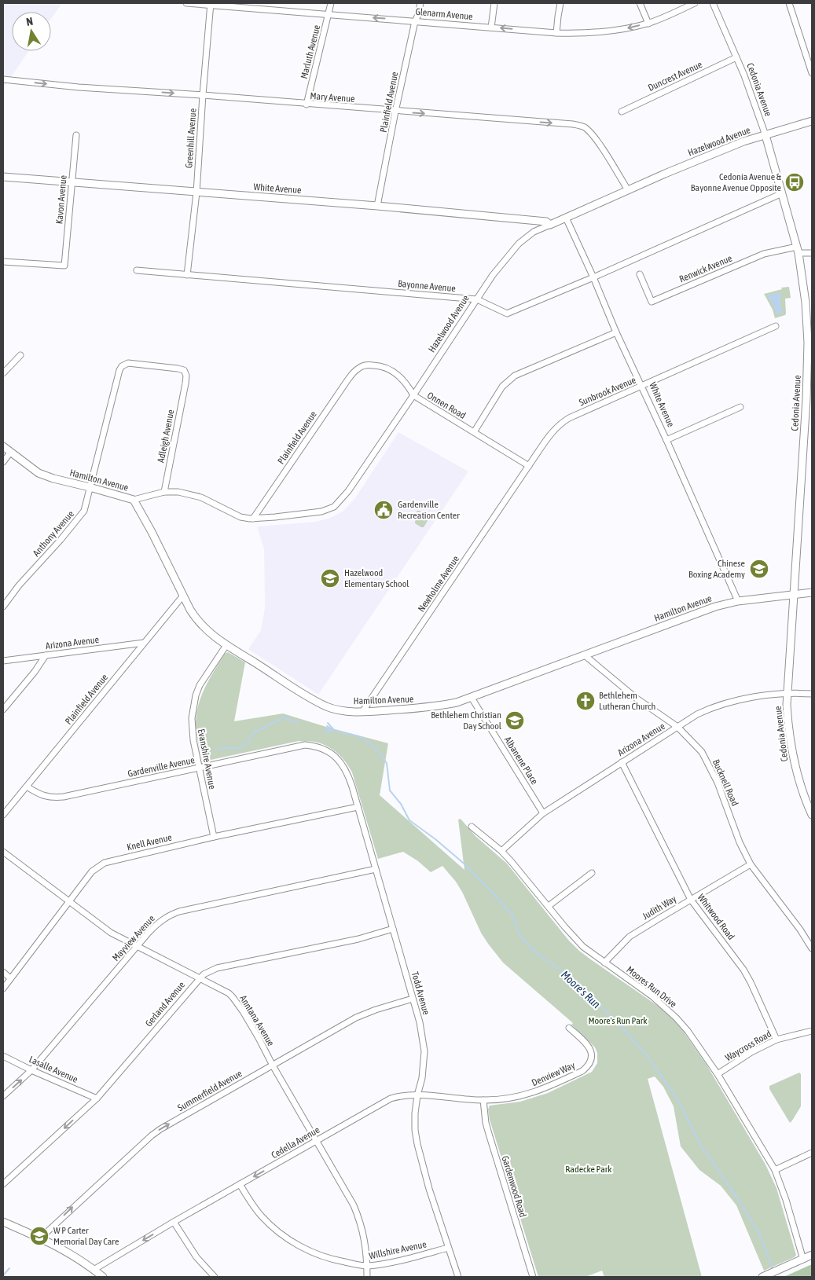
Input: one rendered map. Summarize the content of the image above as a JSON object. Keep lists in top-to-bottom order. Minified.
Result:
{"streets":{"street":["Glenarm Avenue","Marluth Avenue","Duncrest Avenue","Cedonia Avenue","Mary Avenue","Plainfield Avenue","Greenhill Avenue","Hazelwood Avenue","White Avenue","Kavon Avenue","Renwick Avenue","Bayonne Avenue","Sunbrook Avenue","Onnen Road","Adleigh Avenue","Hamilton Avenue","Anthony Avenue","Newholme Avenue","Arizona Avenue","Evanshire Avenue","Albanene Place","Gardenville Avenue","Bucknell Road","Knell Avenue","Judith Way","Whitwood Road","Mayview Avenue","Moores Run Drive","Todd Avenue","Gerland Avenue","Anntana Avenue","Waycross Road","Lasalle Avenue","Denview Way","Summerfield Avenue","Cedella Avenue","Gardenwood Road","Willshire Avenue"]},"crossings":[["Glenarm Avenue","Marluth Avenue"],["Glenarm Avenue","Plainfield Avenue"],["Glenarm Avenue","Greenhill Avenue"],["Marluth Avenue","Mary Avenue"],["Duncrest Avenue","Cedonia Avenue"],["Cedonia Avenue","Hazelwood Avenue"],["Cedonia Avenue","Renwick Avenue"],["Cedonia Avenue","Bayonne Avenue"],["Cedonia Avenue","Hamilton Avenue"],["Cedonia Avenue","Arizona Avenue"],["Mary Avenue","Plainfield Avenue"],["Mary Avenue","Greenhill Avenue"],["Mary Avenue","Hazelwood Avenue"],["Plainfield Avenue","Hazelwood Avenue"],["Plainfield Avenue","White Avenue"],["Plainfield Avenue","Onnen Road"],["Plainfield Avenue","Hamilton Avenue"],["Plainfield Avenue","Arizona Avenue"],["Plainfield Avenue","Gardenville Avenue"],["Greenhill Avenue","White Avenue"],["Greenhill Avenue","Bayonne Avenue"],["Hazelwood Avenue","White Avenue"],["Hazelwood Avenue","Bayonne Avenue"],["Hazelwood Avenue","Onnen Road"],["Hazelwood Avenue","Adleigh Avenue"],["Hazelwood Avenue","Hamilton Avenue"],["White Avenue","Kavon Avenue"],["White Avenue","Bayonne Avenue"],["White Avenue","Sunbrook Avenue"],["White Avenue","Hamilton Avenue"],["Sunbrook Avenue","Onnen Road"],["Sunbrook Avenue","Newholme Avenue"],["Onnen Road","Newholme Avenue"],["Adleigh Avenue","Anthony Avenue"],["Hamilton Avenue","Anthony Avenue"],["Hamilton Avenue","Newholme Avenue"],["Hamilton Avenue","Evanshire Avenue"],["Hamilton Avenue","Albanene Place"],["Hamilton Avenue","Bucknell Road"],["Arizona Avenue","Albanene Place"],["Arizona Avenue","Bucknell Road"],["Arizona Avenue","Whitwood Road"],["Arizona Avenue","Moores Run Drive"],["Evanshire Avenue","Gardenville Avenue"],["Evanshire Avenue","Knell Avenue"],["Gardenville Avenue","Todd Avenue"],["Bucknell Road","Judith Way"],["Knell Avenue","Todd Avenue"],["Knell Avenue","Anntana Avenue"],["Judith Way","Whitwood Road"],["Judith Way","Moores Run Drive"],["Whitwood Road","Waycross Road"],["Mayview Avenue","Todd Avenue"],["Mayview Avenue","Anntana Avenue"],["Mayview Avenue","Lasalle Avenue"],["Moores Run Drive","Waycross Road"],["Todd Avenue","Gerland Avenue"],["Todd Avenue","Summerfield Avenue"],["Todd Avenue","Cedella Avenue"],["Todd Avenue","Willshire Avenue"],["Gerland Avenue","Anntana Avenue"],["Gerland Avenue","Lasalle Avenue"],["Anntana Avenue","Summerfield Avenue"],["Anntana Avenue","Cedella Avenue"],["Anntana Avenue","Willshire Avenue"],["Denview Way","Cedella Avenue"],["Cedella Avenue","Gardenwood Road"],["Cedella Avenue","Willshire Avenue"]],"one_way":["Glenarm Avenue","Mary Avenue","Summerfield Avenue","Cedella Avenue"],"water":["Moore's Run"],"parks":["Moore's Run Park","Radecke Park"],"places":{"bus stop":["Cedonia Avenue & Bayonne Avenue Opposite"],"public building":["Gardenville Recreation Center"],"school or university":["Chinese Boxing Academy","Hazelwood Elementary School","Bethlehem Christian Day School","W P Carter Memorial Day Care"],"church":["Bethlehem Lutheran Church"]},"north":"top"}
